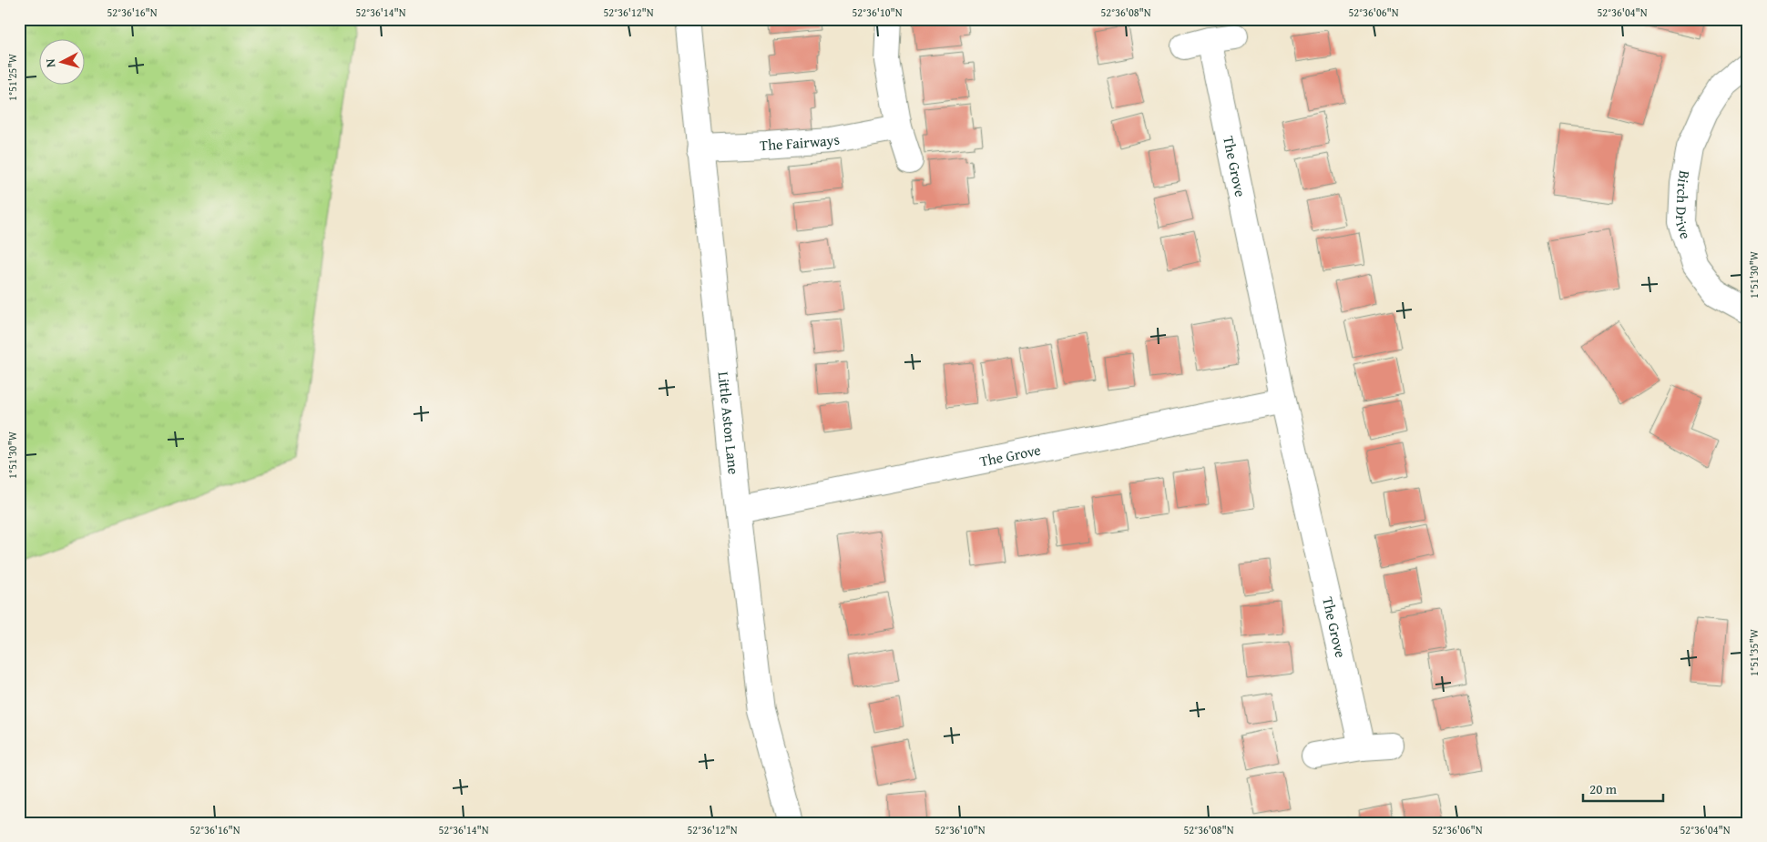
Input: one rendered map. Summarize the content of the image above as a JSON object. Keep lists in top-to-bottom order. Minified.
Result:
{"streets":{"street":["The Fairways","The Grove","Birch Drive","Little Aston Lane"]},"crossings":[["The Fairways","Little Aston Lane"],["The Grove","Little Aston Lane"]],"scale_bar":"20 m","north":"left","coordinates":["52°36'16\"N","52°36'14\"N","52°36'12\"N","52°36'10\"N","52°36'08\"N","52°36'06\"N","52°36'04\"N","1°51'25\"W","1°51'30\"W","1°51'35\"W"]}
